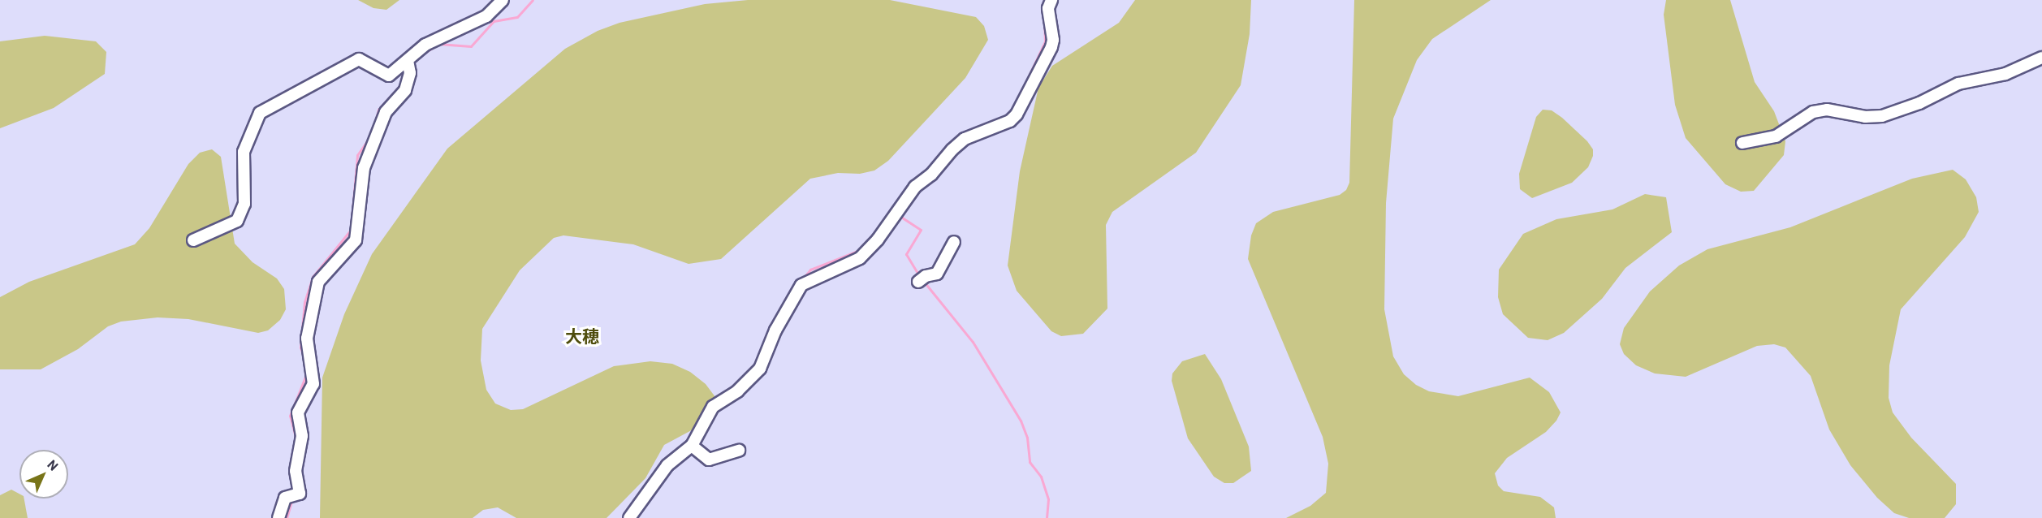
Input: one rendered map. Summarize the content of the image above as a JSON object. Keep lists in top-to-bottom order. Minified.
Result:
{"districts":["大穂"],"north":"top right"}
